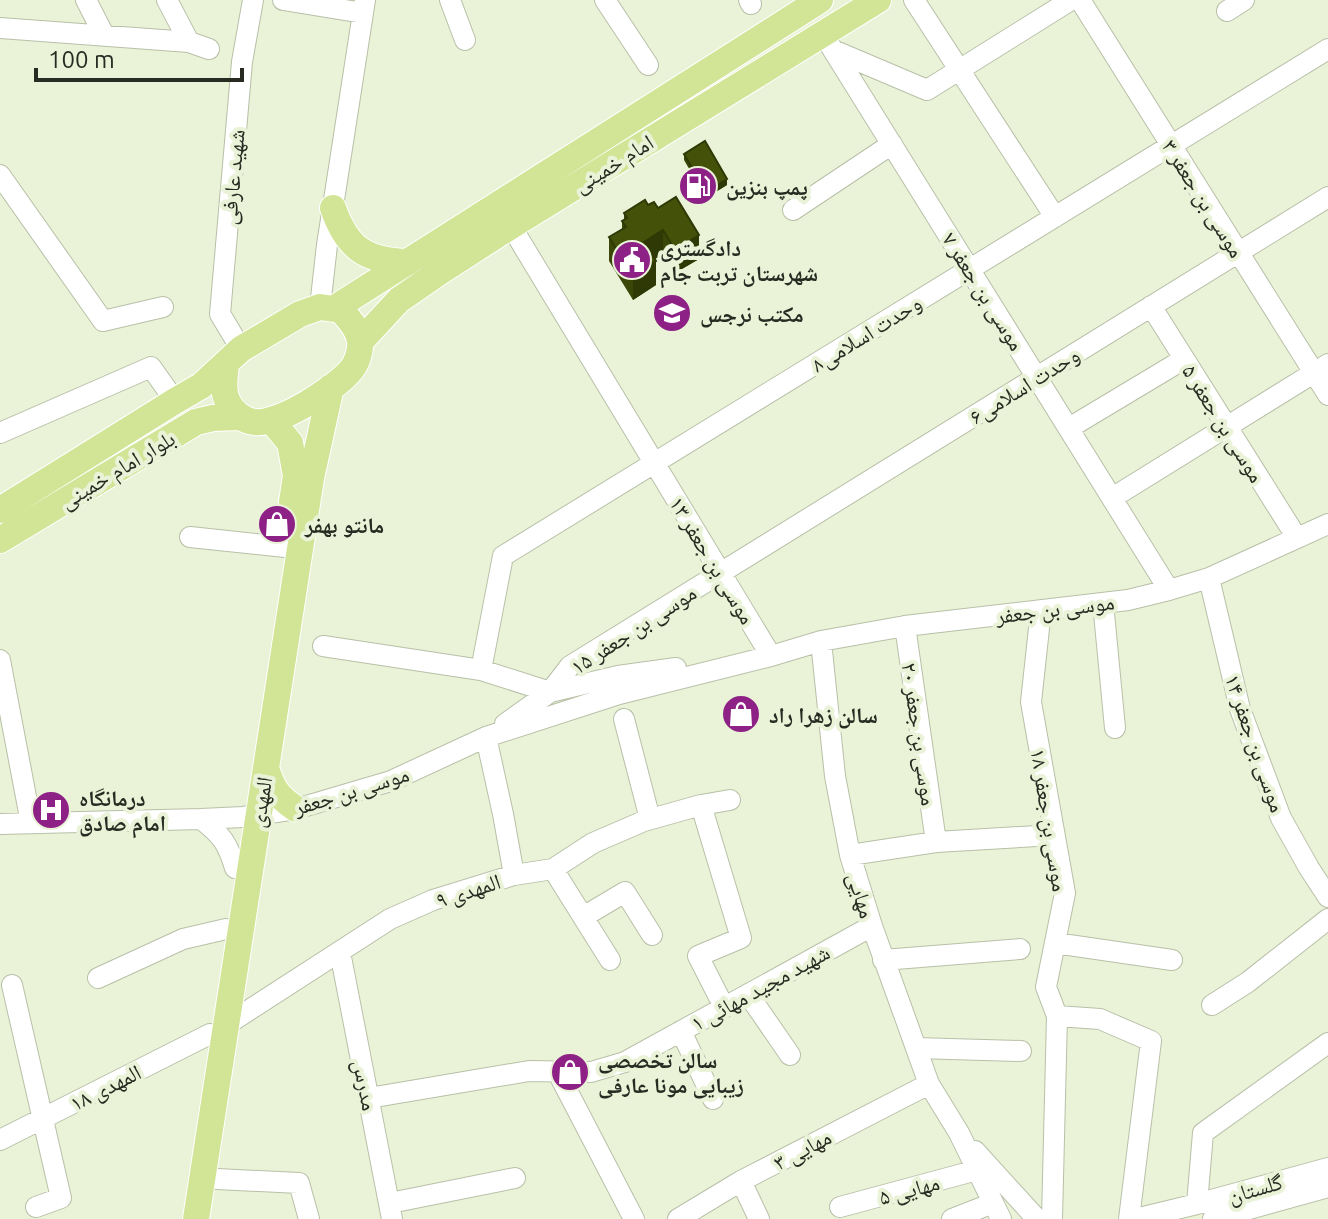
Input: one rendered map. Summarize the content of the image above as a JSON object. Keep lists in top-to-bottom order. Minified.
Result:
{"streets":{"main road":["امام خمینی","بلوار امام خمینی","المهدی"],"street":["شهید عارفی","موسی بن جعفر ۳","موسی بن جعفر ۷","وحدت اسلامی۸","وحدت اسلامی۶","موسی بن جعفر ۵","موسی بن جعفر ۱۳","موسی بن جعفر","موسی بن جعفر ۱۵","موسی بن جعفر ۲۰","موسی بن جعفر ۱۴","موسی بن جعفر ۱۸","المهدی ۹","مهایی","شهید مجید مهائی ۱","مدرس","المهدی ۱۸","مهایی ۳","گلستان","مهایی ۵"]},"crossings":[["امام خمینی","موسی بن جعفر ۷"],["امام خمینی","بلوار امام خمینی"],["امام خمینی","موسی بن جعفر ۱۳"],["امام خمینی","المهدی"],["شهید عارفی","بلوار امام خمینی"],["موسی بن جعفر ۳","وحدت اسلامی۸"],["موسی بن جعفر ۳","وحدت اسلامی۶"],["موسی بن جعفر ۷","وحدت اسلامی۸"],["موسی بن جعفر ۷","وحدت اسلامی۶"],["موسی بن جعفر ۷","موسی بن جعفر"],["وحدت اسلامی۸","موسی بن جعفر ۱۳"],["وحدت اسلامی۶","موسی بن جعفر ۵"],["وحدت اسلامی۶","موسی بن جعفر ۱۳"],["وحدت اسلامی۶","موسی بن جعفر ۱۵"],["موسی بن جعفر ۵","موسی بن جعفر"],["بلوار امام خمینی","المهدی"],["موسی بن جعفر ۱۳","موسی بن جعفر"],["موسی بن جعفر ۱۳","موسی بن جعفر ۱۵"],["موسی بن جعفر","موسی بن جعفر ۱۵"],["موسی بن جعفر","موسی بن جعفر ۲۰"],["موسی بن جعفر","موسی بن جعفر ۱۴"],["موسی بن جعفر","المهدی"],["موسی بن جعفر","موسی بن جعفر ۱۸"],["موسی بن جعفر","مهایی"],["المهدی","المهدی ۹"],["المهدی","المهدی ۱۸"],["المهدی ۹","مدرس"],["المهدی ۹","المهدی ۱۸"],["مهایی","شهید مجید مهائی ۱"],["مهایی","مهایی ۳"],["شهید مجید مهائی ۱","مدرس"]],"places":{"fuel station":["پمپ بنزین"],"public building":["دادگستری شهرستان تربت جام"],"school or university":["مكتب نرجس"],"shop":["مانتو بهفر","سالن زهرا راد","سالن تخصصی زیبایی مونا عارفی"],"hospital":["درمانگاه امام صادق"]},"scale_bar":"100 m"}
